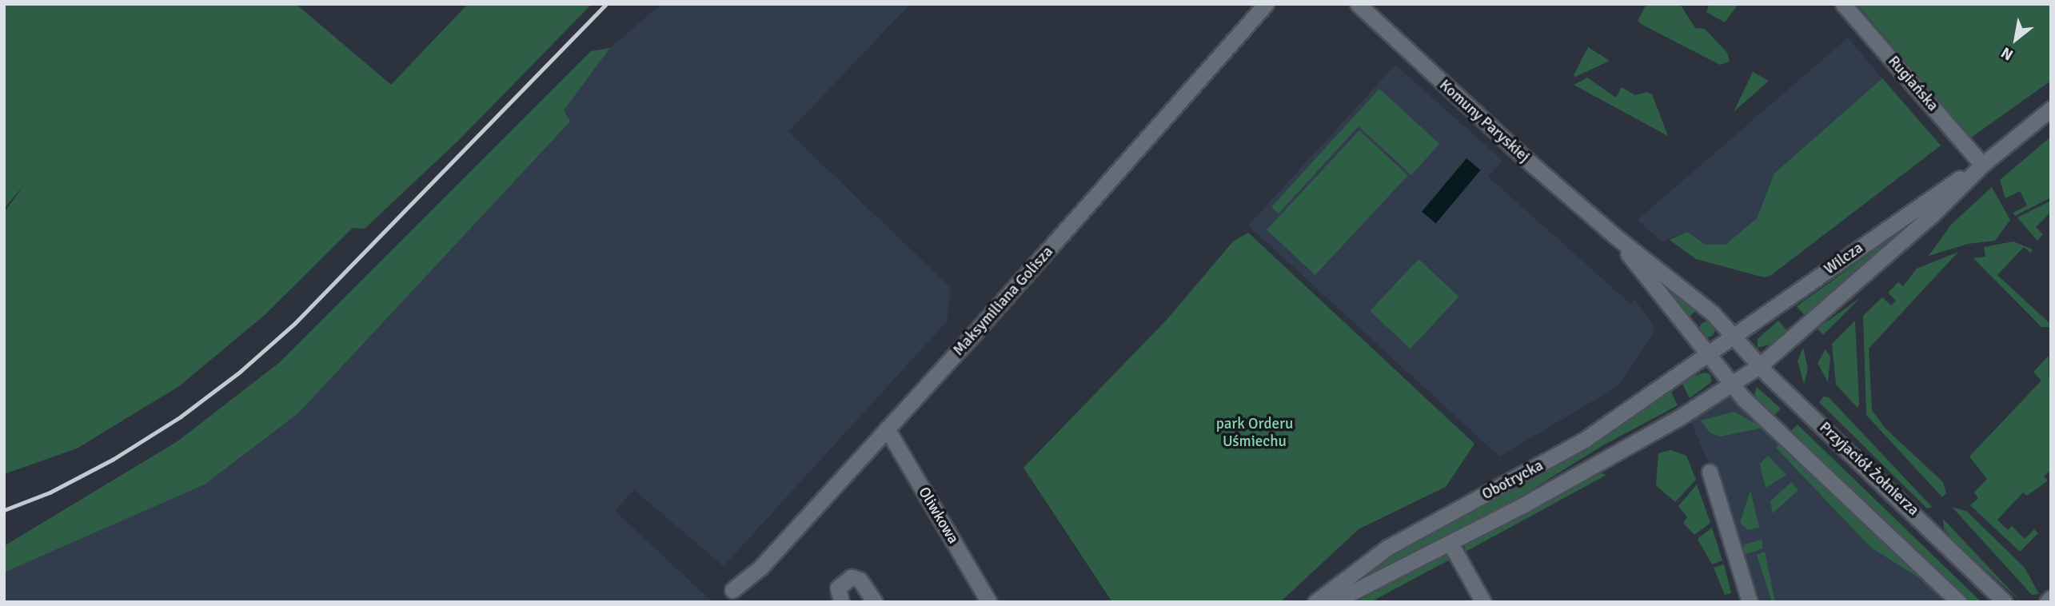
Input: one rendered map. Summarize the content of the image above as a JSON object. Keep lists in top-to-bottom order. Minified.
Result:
{"streets":{"street":["Rugiańska","Komuny Paryskiej","Wilcza","Maksymiliana Golisza","Przyjaciół Żołnierza","Obotrycka","Oliwkowa"]},"crossings":[["Rugiańska","Wilcza"],["Komuny Paryskiej","Wilcza"],["Komuny Paryskiej","Przyjaciół Żołnierza"],["Komuny Paryskiej","Obotrycka"],["Wilcza","Przyjaciół Żołnierza"],["Wilcza","Obotrycka"],["Maksymiliana Golisza","Oliwkowa"]],"parks":["park Orderu Uśmiechu"],"north":"bottom left"}
